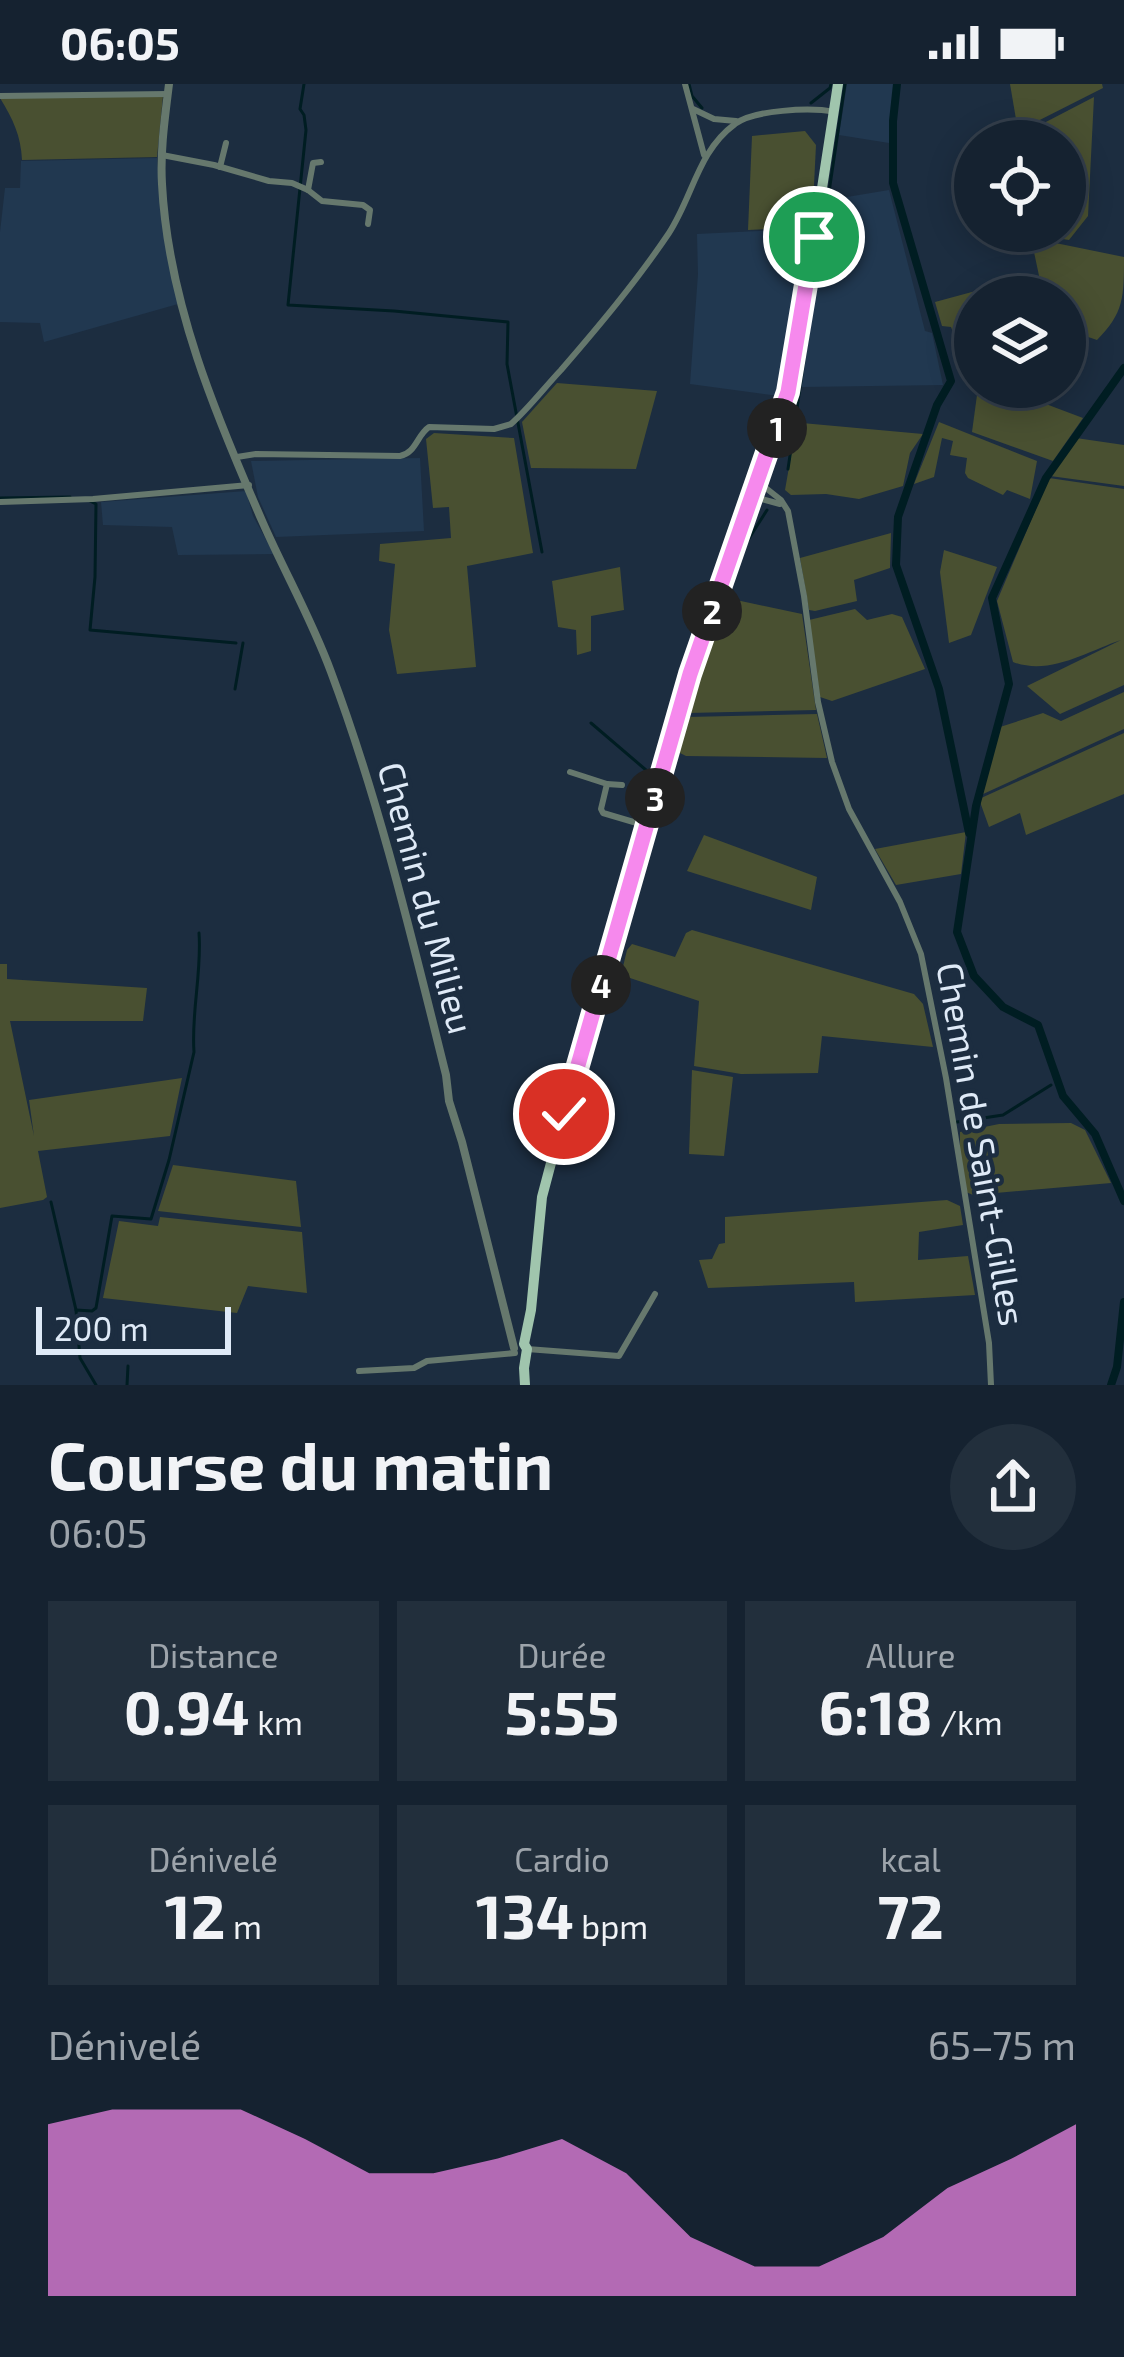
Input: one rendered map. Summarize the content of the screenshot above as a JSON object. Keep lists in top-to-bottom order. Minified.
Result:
{"streets":{"street":["Chemin du Milieu","Chemin de Saint-Gilles"]},"scale_bar":"200 m","page":{"status":"06:05","pins":["1","2","3","4"],"scale":"200 m","heading":["Course du matin","06:05"],"stats":[["Distance","0.94 km"],["Durée","5:55"],["Allure","6:18 /km"],["Dénivelé","12 m"],["Cardio","134 bpm"],["kcal","72"]],"chart":["Dénivelé","65–75 m"]}}
